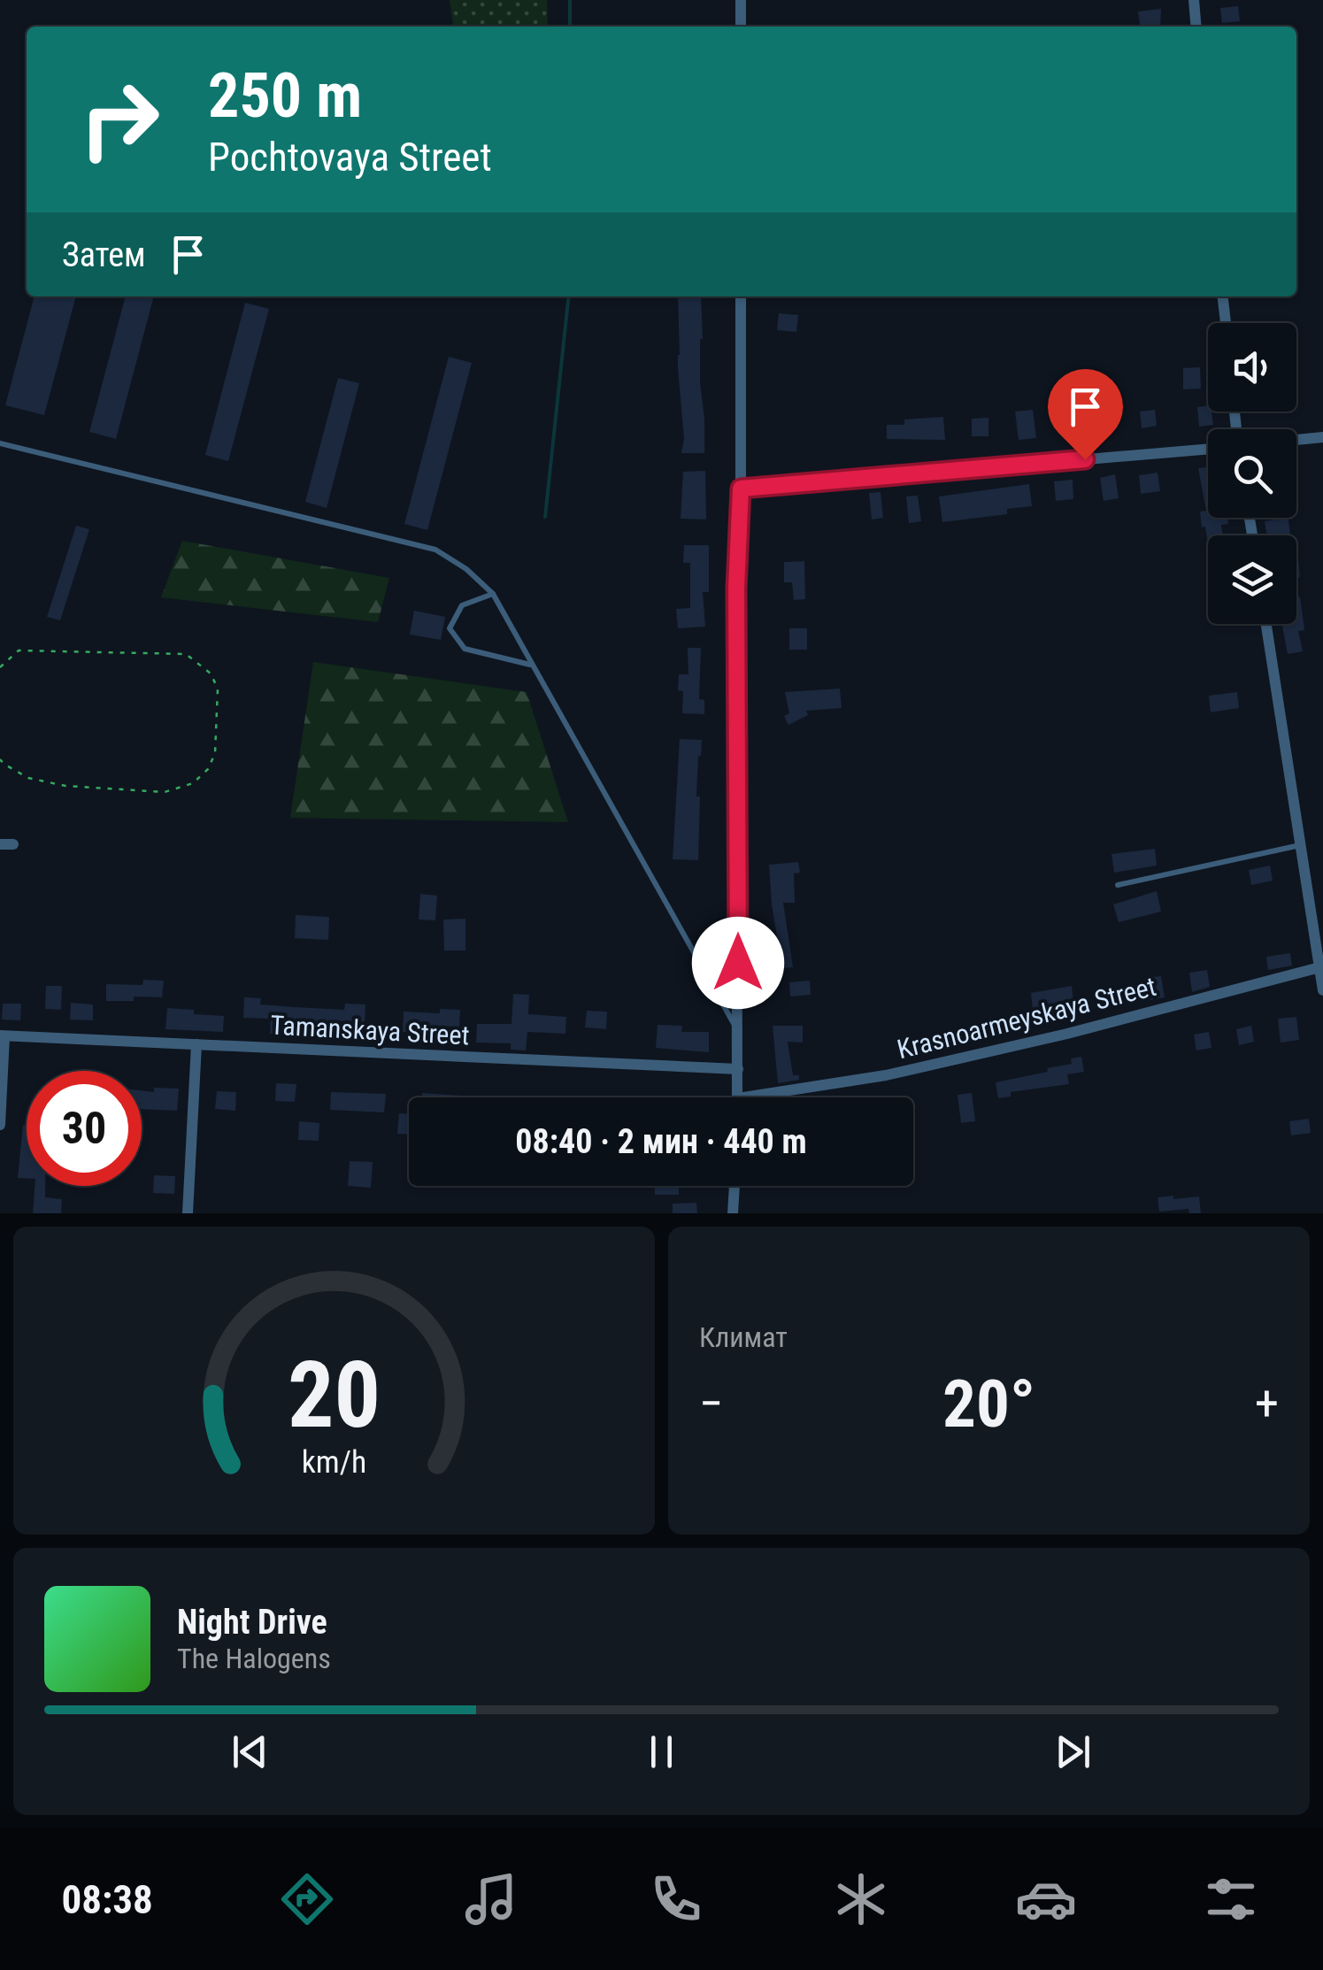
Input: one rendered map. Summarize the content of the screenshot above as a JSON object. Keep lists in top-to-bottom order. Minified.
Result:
{"streets":{"street":["Krasnoarmeyskaya Street","Tamanskaya Street"]},"page":{"turn":["250 m","Pochtovaya Street"],"then":"Затем","limit":"30","trip":"08:40 · 2 мин · 440 m","tile":"Климат","heat":["−","20°","+"],"song":["Night Drive","The Halogens"],"tabs":"08:38","gauge":["20","km/h"]}}
